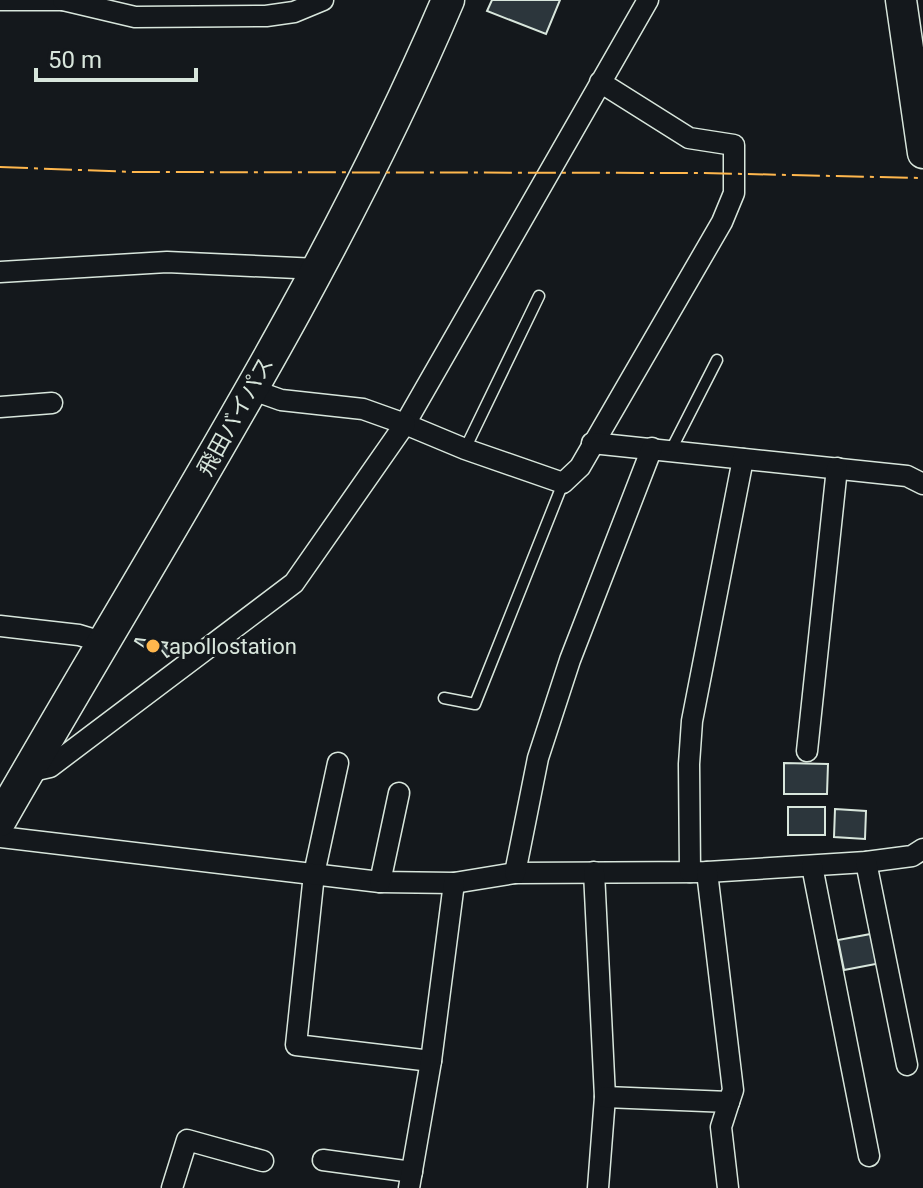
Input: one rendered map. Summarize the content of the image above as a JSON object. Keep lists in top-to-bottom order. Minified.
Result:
{"streets":{"highway":["飛田バイパス"]},"places":["apollostation"],"scale_bar":"50 m"}
